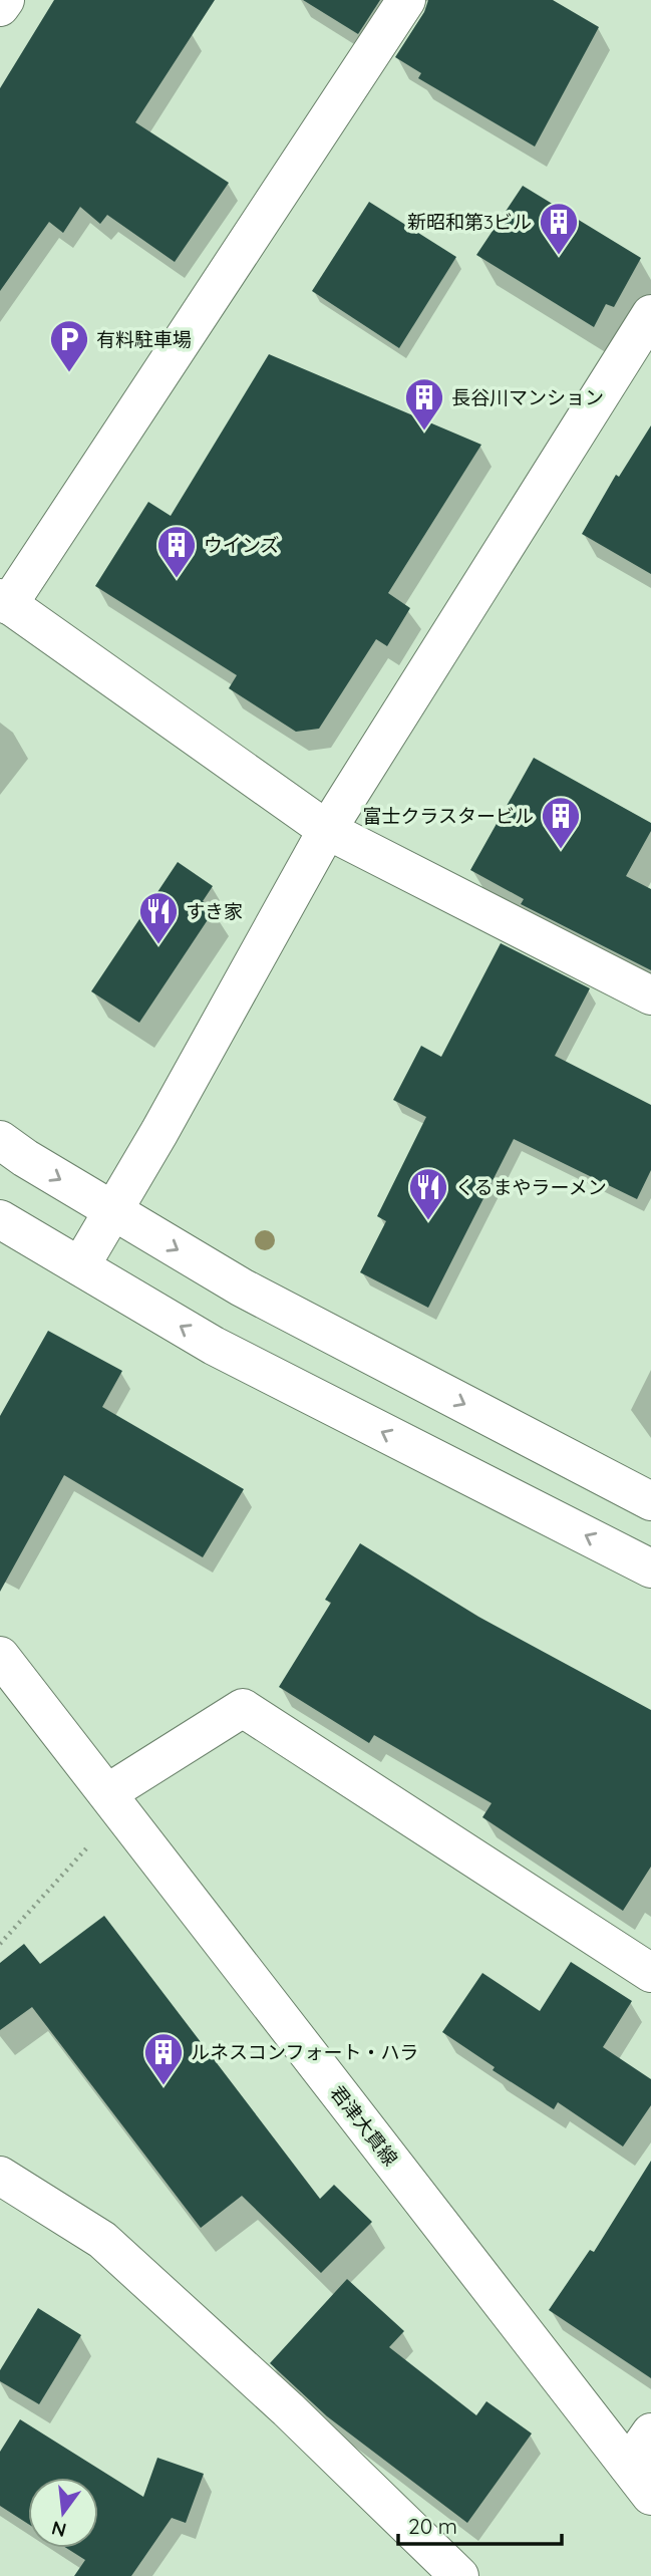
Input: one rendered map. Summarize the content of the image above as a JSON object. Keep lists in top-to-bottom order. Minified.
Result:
{"streets":{"street":["君津大貫線"]},"places":{"building":["新昭和第3ビル","長谷川マンション","ウインズ","富士クラスタービル","ルネスコンフォート・ハラ"],"parking":["有料駐車場"],"restaurant":["すき家","くるまやラーメン"]},"scale_bar":"20 m","north":"bottom"}
